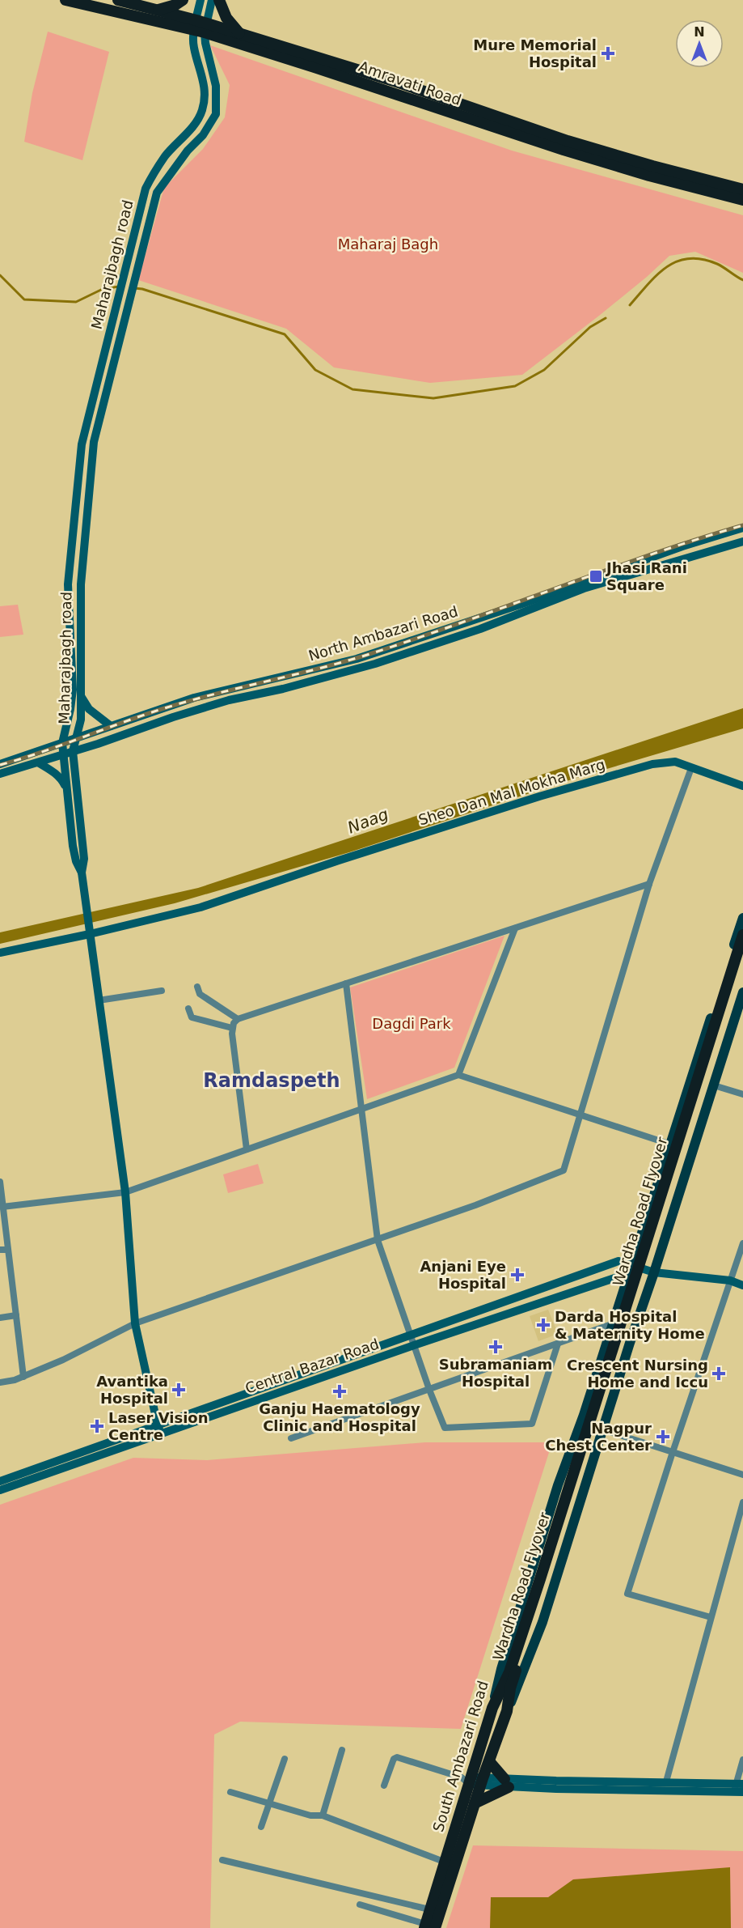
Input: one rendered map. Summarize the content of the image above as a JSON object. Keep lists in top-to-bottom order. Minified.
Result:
{"streets":{"highway":["Amravati Road","Wardha Road Flyover","South Ambazari Road"],"main road":["Maharajbagh road","North Ambazari Road","Sheo Dan Mal Mokha Marg","Central Bazar Road"]},"crossings":[["Amravati Road","Maharajbagh road"],["Maharajbagh road","North Ambazari Road"],["Central Bazar Road","South Ambazari Road"]],"districts":["Ramdaspeth"],"water":["Naag"],"parks":["Maharaj Bagh","Dagdi Park"],"places":{"health":["Mure Memorial Hospital","Anjani Eye Hospital","Darda Hospital & Maternity Home","Subramaniam Hospital","Crescent Nursing Home and Iccu","Avantika Hospital","Ganju Haematology Clinic and Hospital","Laser Vision Centre","Nagpur Chest Center"],"transit":["Jhasi Rani Square"]},"north":"top"}
